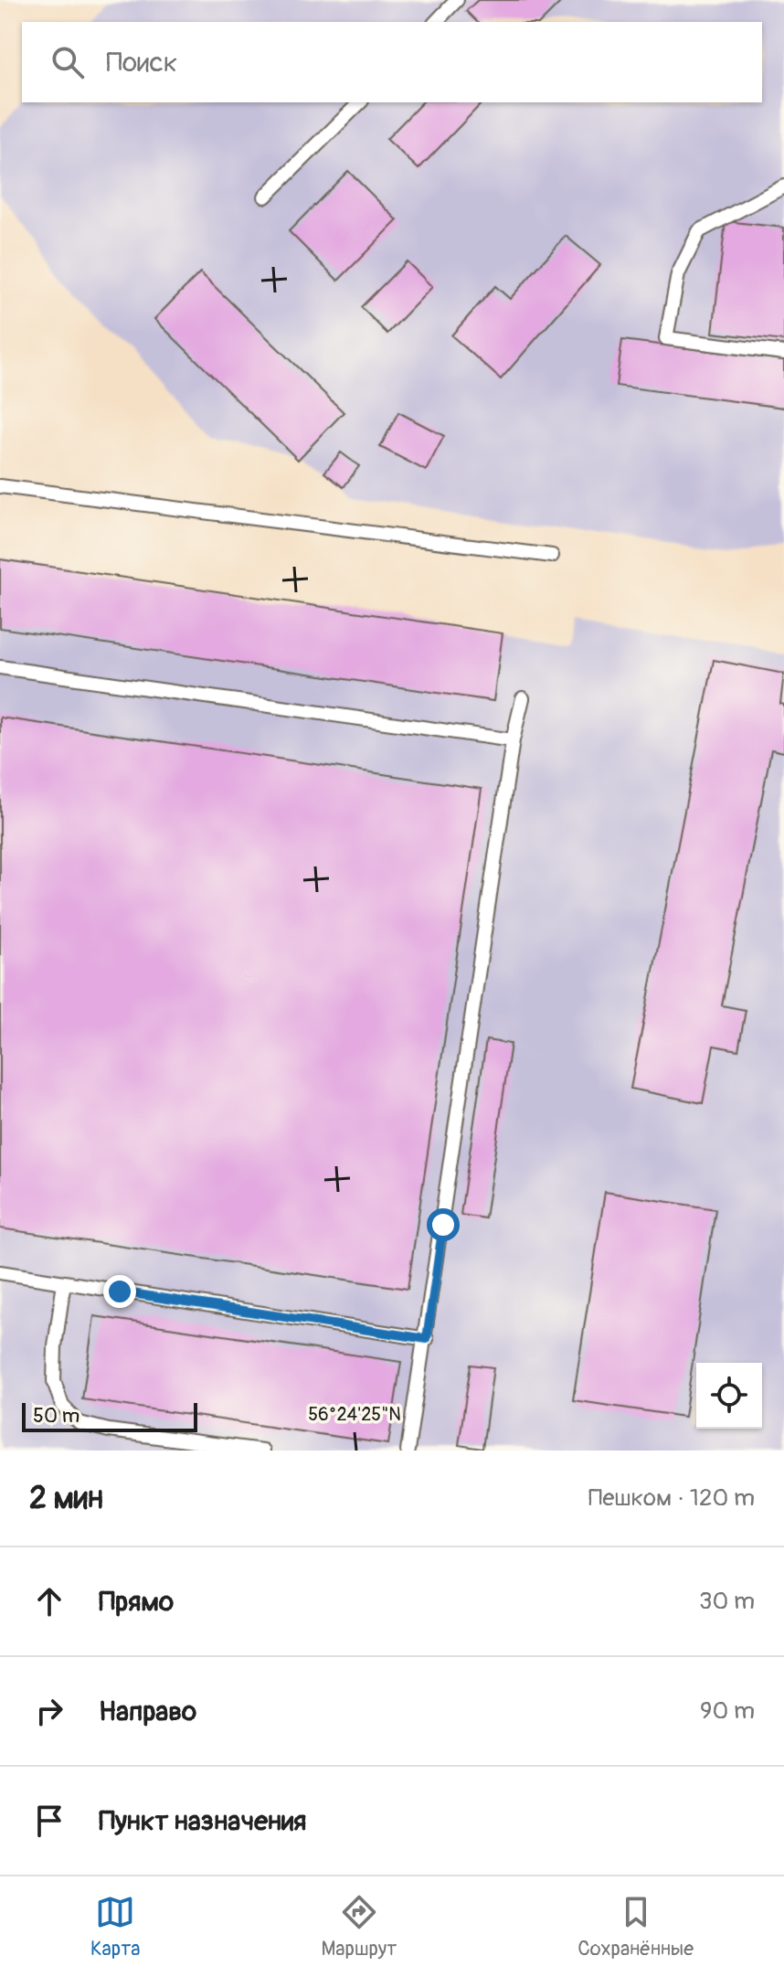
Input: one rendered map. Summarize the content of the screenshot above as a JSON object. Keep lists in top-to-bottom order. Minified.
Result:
{"scale_bar":"50 m","page":{"search":"Поиск","scale":"50 m","heading":["2 мин","Пешком · 120 m"],"list":[["Прямо","30 m"],["Направо","90 m"],"Пункт назначения"],"nav":["Карта","Маршрут","Сохранённые"]},"coordinates":["56°24'25\"N"]}
